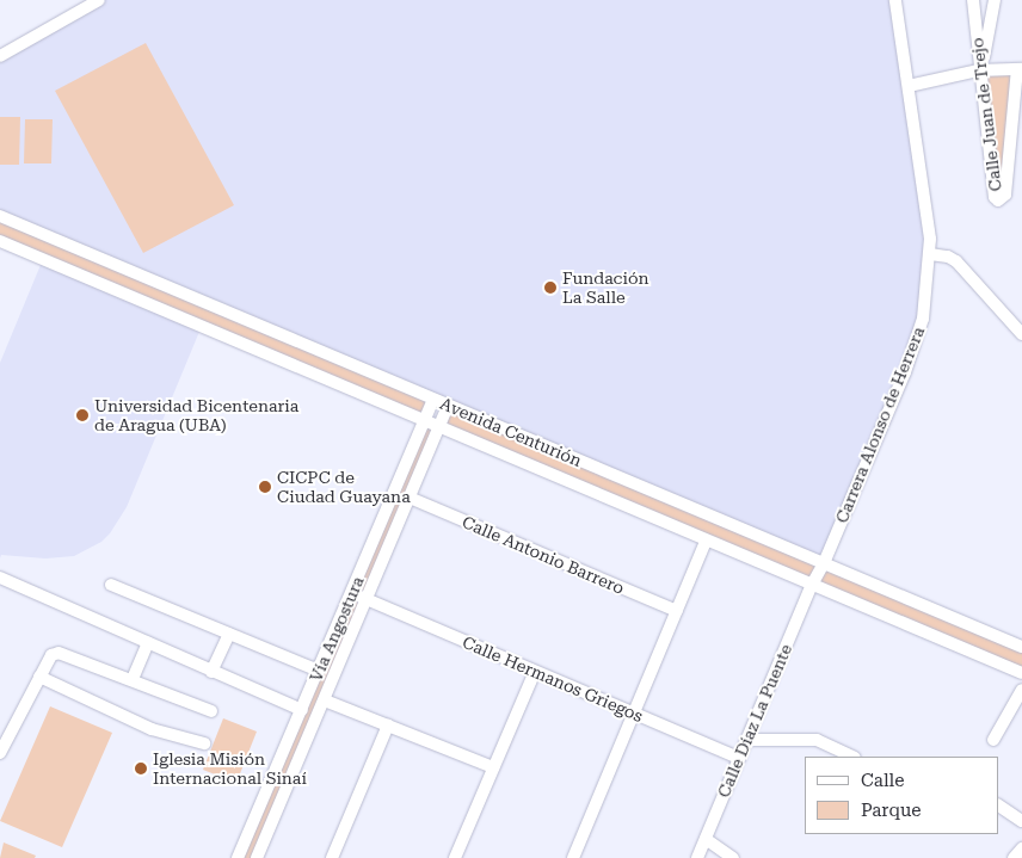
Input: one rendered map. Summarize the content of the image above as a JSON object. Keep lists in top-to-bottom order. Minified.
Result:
{"streets":{"street":["Calle Juan de Trejo","Carrera Alonso de Herrera","Avenida Centurión","Calle Antonio Barrero","Vía Angostura","Calle Hermanos Griegos","Calle Díaz La Puente"]},"crossings":[["Carrera Alonso de Herrera","Avenida Centurión"],["Carrera Alonso de Herrera","Calle Díaz La Puente"],["Avenida Centurión","Vía Angostura"],["Avenida Centurión","Calle Díaz La Puente"],["Calle Antonio Barrero","Vía Angostura"],["Vía Angostura","Calle Hermanos Griegos"],["Calle Hermanos Griegos","Calle Díaz La Puente"]],"places":["Fundación La Salle","Universidad Bicentenaria de Aragua (UBA)","CICPC de Ciudad Guayana","Iglesia Misión Internacional Sinaí"],"legend":["Calle","Parque"]}
